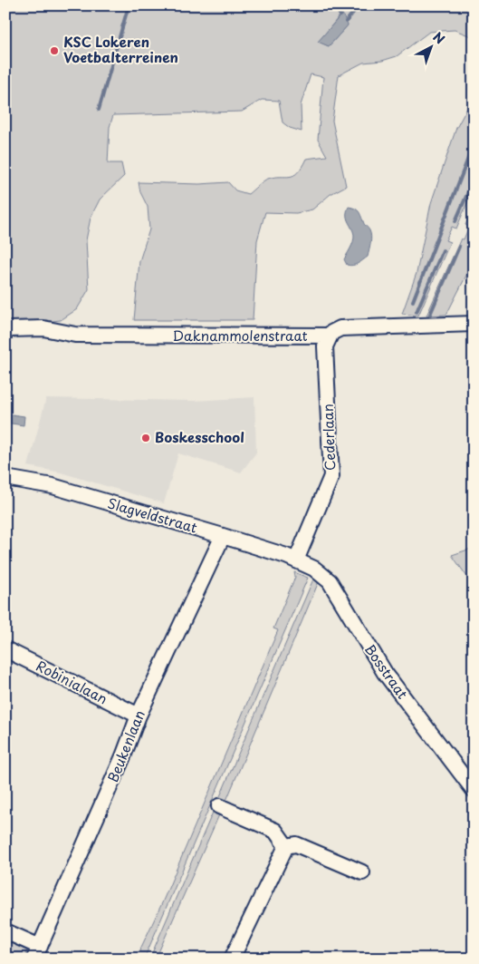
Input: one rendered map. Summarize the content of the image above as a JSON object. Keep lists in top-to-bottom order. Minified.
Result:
{"streets":{"street":["Daknammolenstraat","Cederlaan","Slagveldstraat","Bosstraat","Robinialaan","Beukenlaan"]},"crossings":[["Daknammolenstraat","Cederlaan"],["Cederlaan","Slagveldstraat"],["Cederlaan","Bosstraat"],["Slagveldstraat","Bosstraat"],["Slagveldstraat","Beukenlaan"],["Robinialaan","Beukenlaan"]],"places":["KSC Lokeren Voetbalterreinen","Boskesschool"],"north":"top right"}
